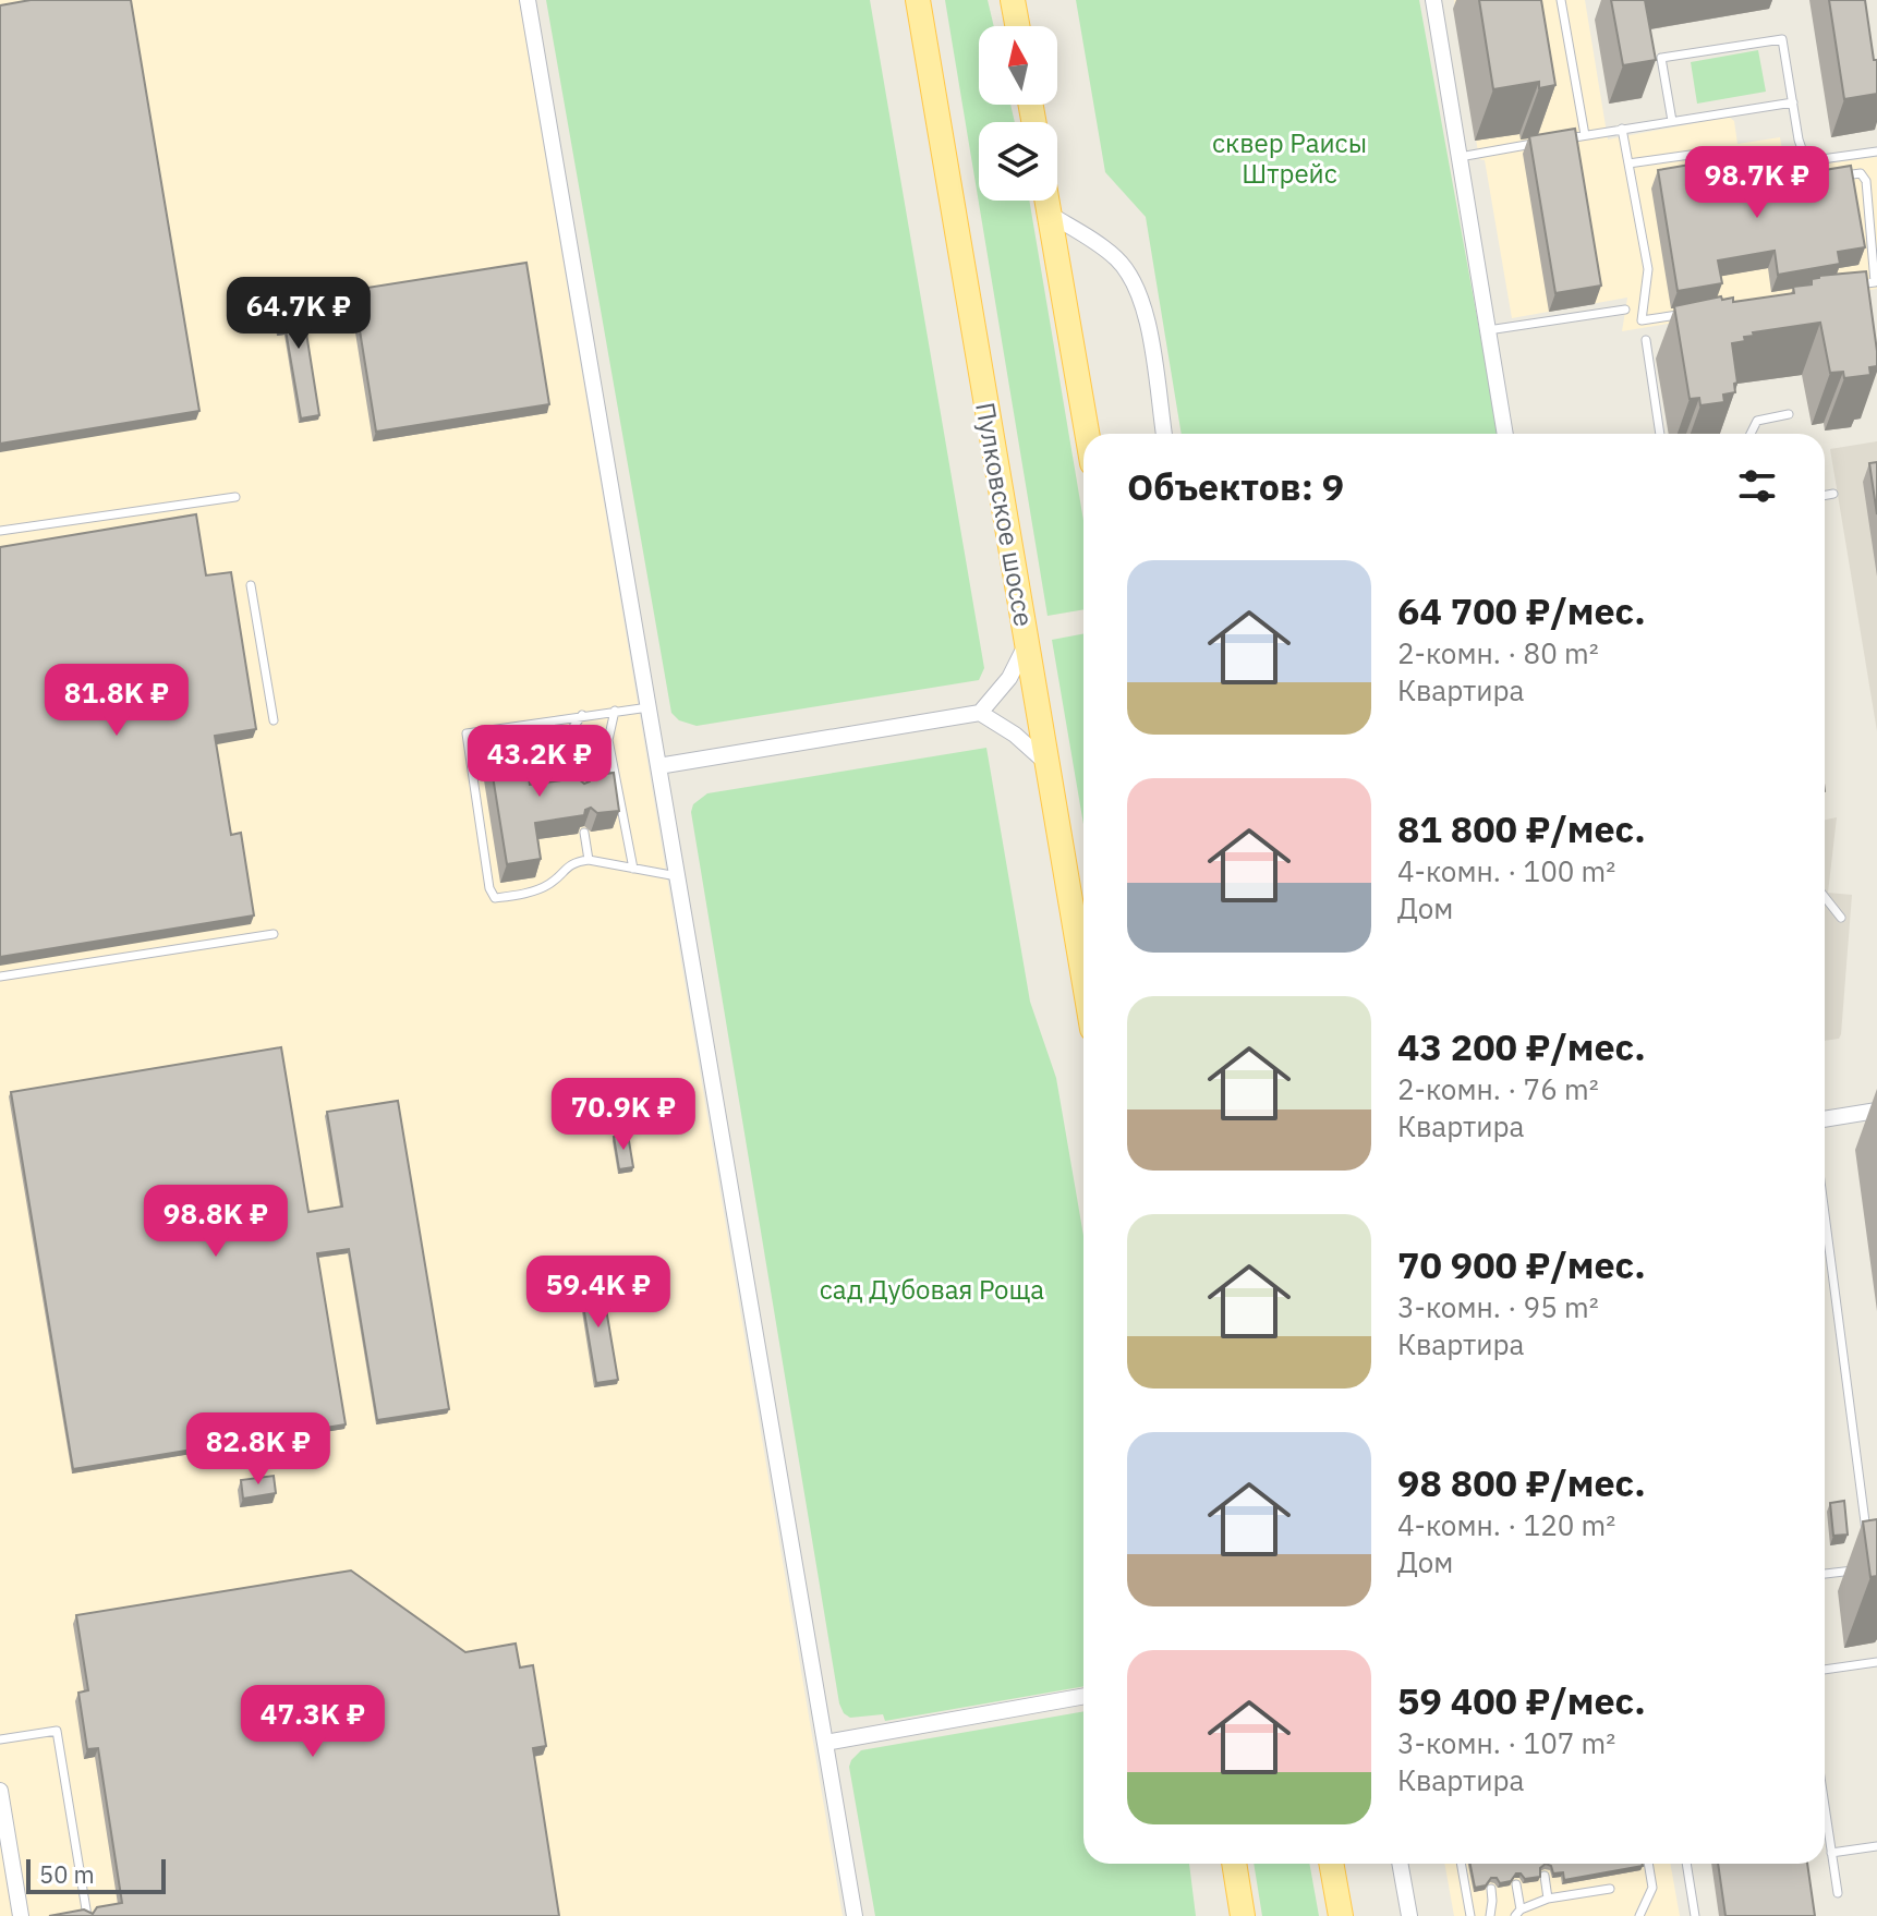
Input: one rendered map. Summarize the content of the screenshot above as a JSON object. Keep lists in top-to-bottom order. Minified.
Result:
{"streets":{"main road":["Пулковское шоссе"]},"parks":["сквер Раисы Штрейс","сад Дубовая Роща"],"scale_bar":"50 m","north":"top","page":{"price":["98.7K ₽","64.7K ₽","81.8K ₽","43.2K ₽","70.9K ₽","98.8K ₽","59.4K ₽","82.8K ₽","47.3K ₽"],"heading":"Объектов: 9","list":[{"name":"64 700 ₽/мес.","note":"2-комн. · 80 m² · Квартира"},{"name":"81 800 ₽/мес.","note":"4-комн. · 100 m² · Дом"},{"name":"43 200 ₽/мес.","note":"2-комн. · 76 m² · Квартира"},{"name":"70 900 ₽/мес.","note":"3-комн. · 95 m² · Квартира"},{"name":"98 800 ₽/мес.","note":"4-комн. · 120 m² · Дом"},{"name":"59 400 ₽/мес.","note":"3-комн. · 107 m² · Квартира"}],"scale":"50 m"}}
